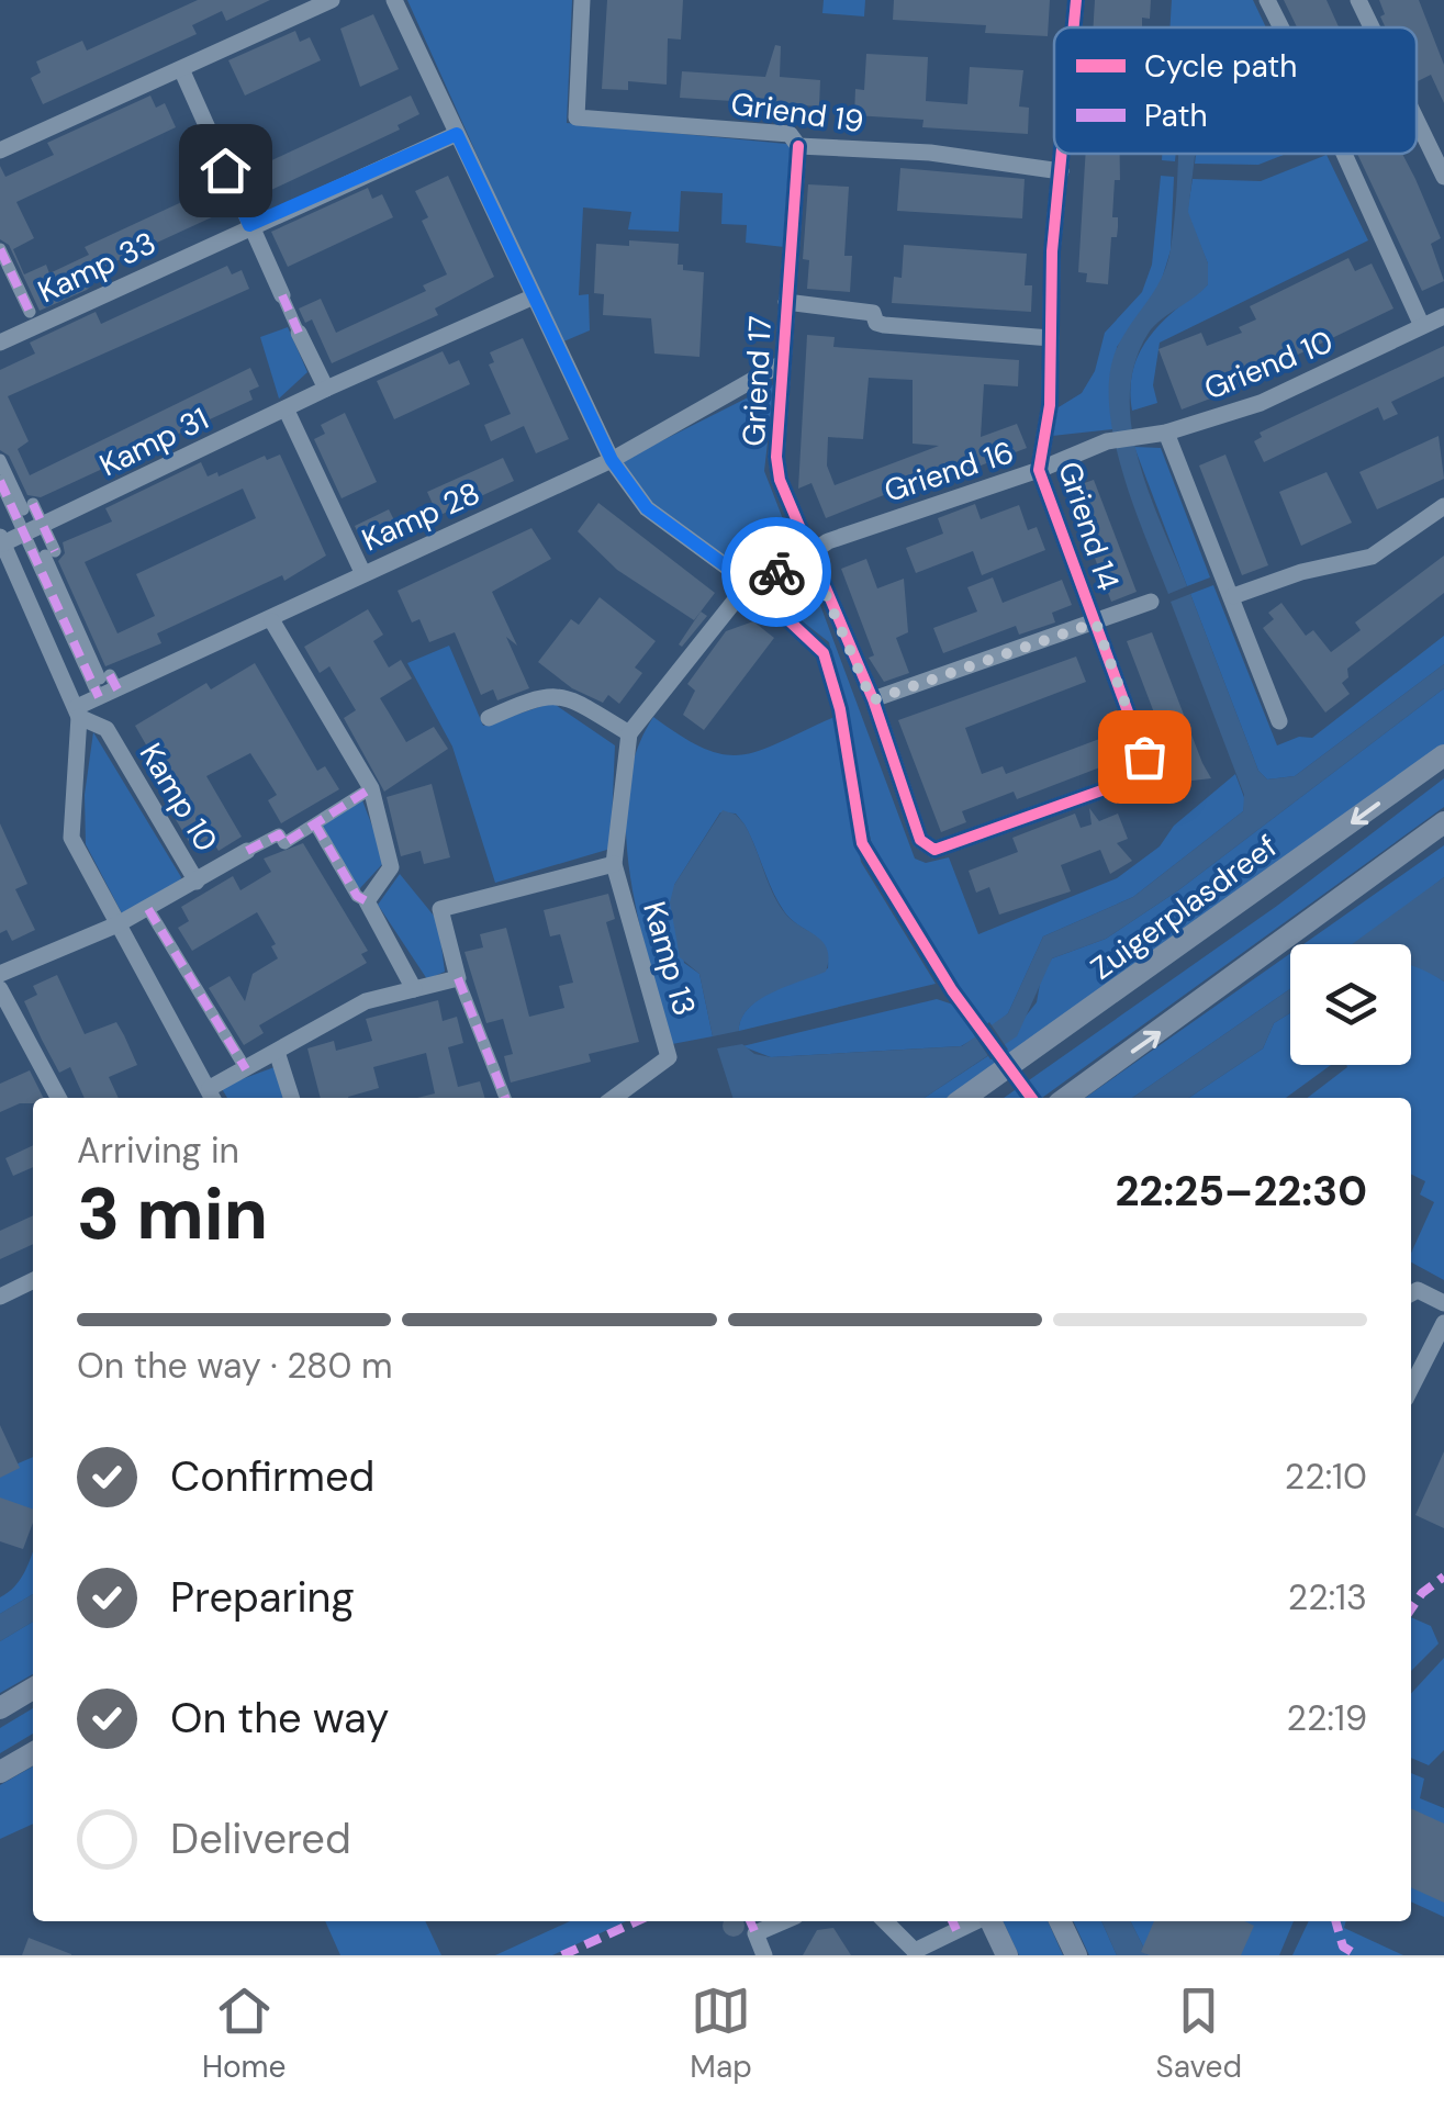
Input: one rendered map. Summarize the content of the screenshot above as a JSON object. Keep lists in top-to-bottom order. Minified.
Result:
{"streets":{"main road":["Zuigerplasdreef"],"street":["Griend 19","Kamp 33","Griend 10","Griend 17","Kamp 31","Griend 16","Kamp 28","Griend 14","Kamp 10","Kamp 13"]},"crossings":[["Griend 19","Griend 17"],["Griend 19","Griend 14"],["Griend 10","Griend 16"],["Griend 17","Griend 16"],["Griend 17","Kamp 28"],["Griend 17","Griend 14"],["Griend 16","Griend 14"],["Kamp 28","Kamp 10"]],"legend":["Cycle path","Path"],"page":{"heading":["3 min","Arriving in","22:25–22:30"],"bar":"On the way · 280 m","list":[["Confirmed","22:10"],["Preparing","22:13"],["On the way","22:19"],"Delivered"],"tabs":["Home","Map","Saved"]}}
